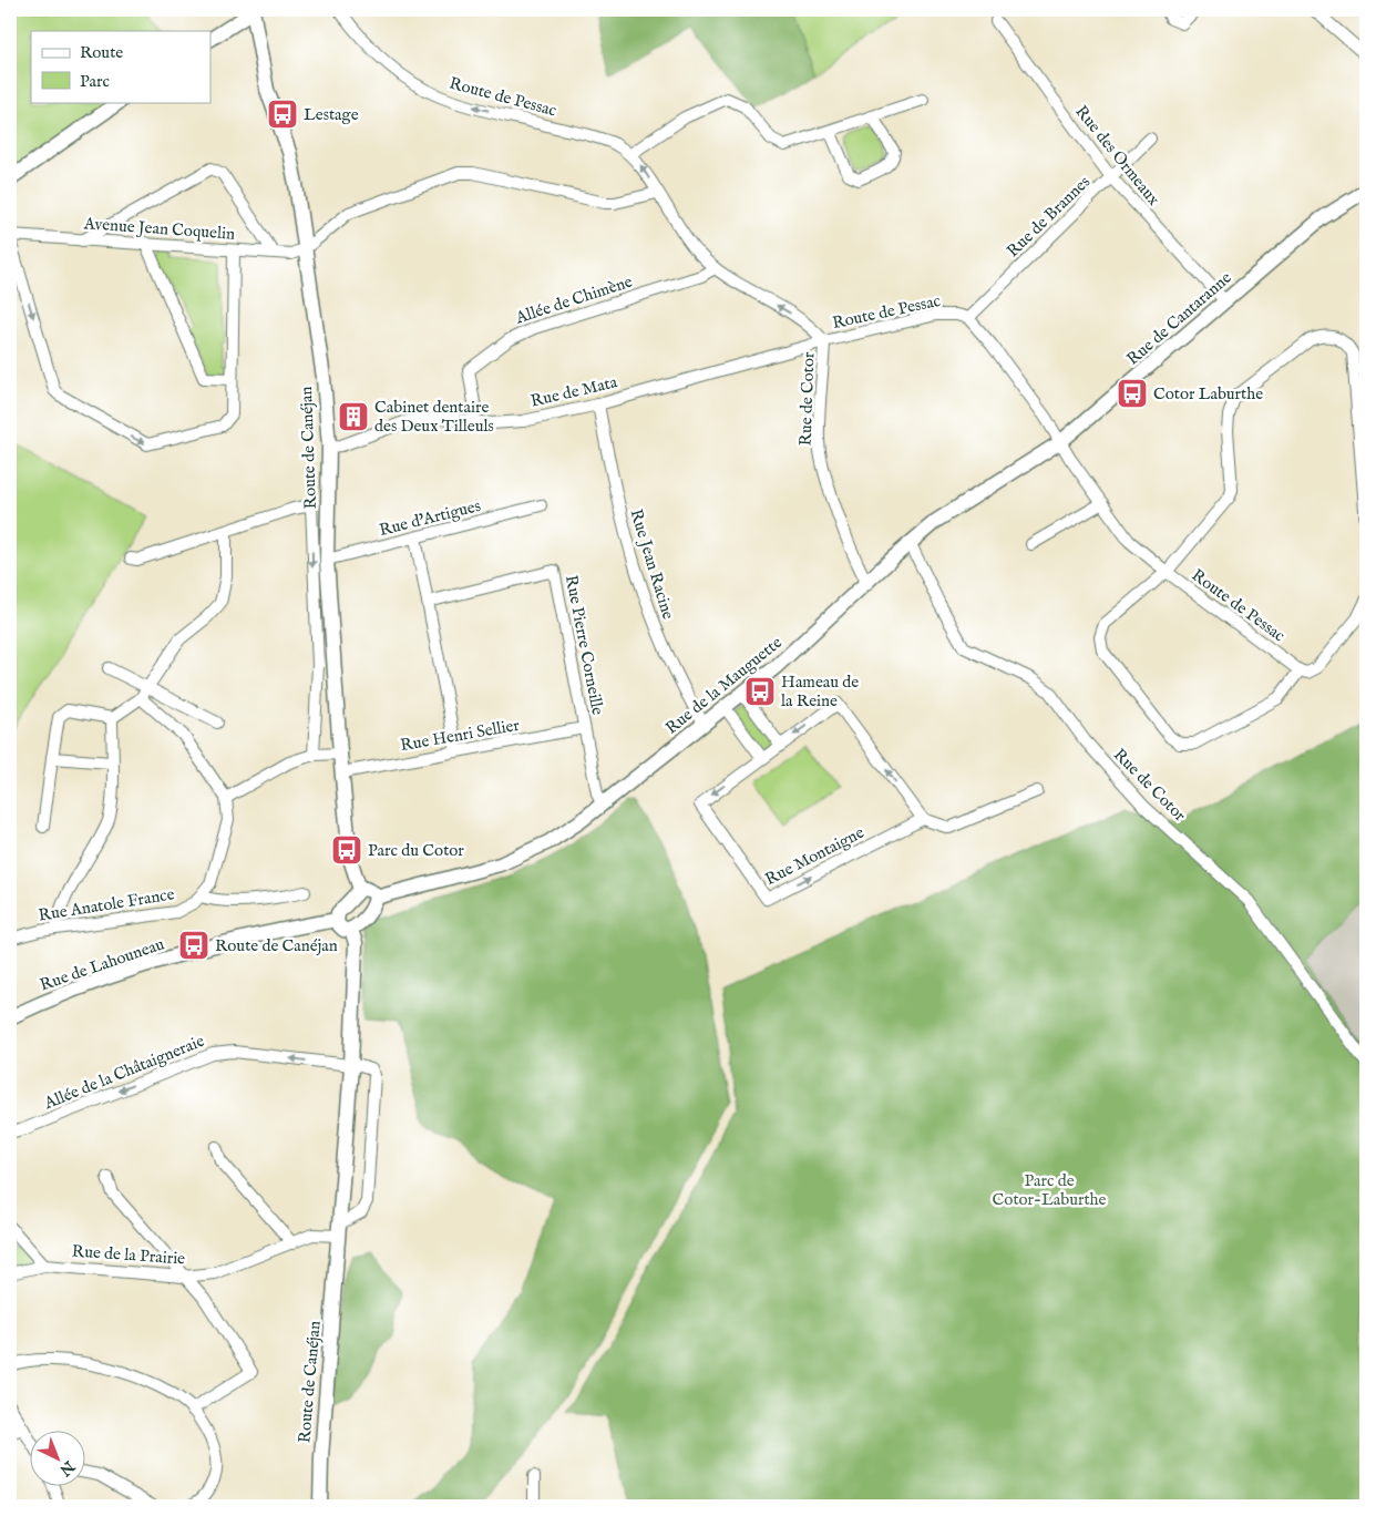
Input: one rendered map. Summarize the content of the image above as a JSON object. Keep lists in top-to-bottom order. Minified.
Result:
{"streets":{"street":["Route de Pessac","Rue des Ormeaux","Rue de Brannes","Avenue Jean Coquelin","Allée de Chimène","Rue de Cantaranne","Rue de Mata","Rue de Cotor","Route de Canéjan","Rue d'Artigues","Rue Jean Racine","Rue Pierre Corneille","Rue de la Mauguette","Rue Henri Sellier","Rue Montaigne","Rue Anatole France","Rue de Lahouneau","Allée de la Châtaigneraie","Rue de la Prairie"]},"crossings":[["Route de Pessac","Rue de Brannes"],["Route de Pessac","Allée de Chimène"],["Route de Pessac","Rue de Cantaranne"],["Route de Pessac","Rue de Mata"],["Route de Pessac","Rue de Cotor"],["Route de Pessac","Rue de la Mauguette"],["Rue des Ormeaux","Rue de Brannes"],["Rue des Ormeaux","Rue de Cantaranne"],["Avenue Jean Coquelin","Route de Canéjan"],["Allée de Chimène","Rue de Mata"],["Rue de Cantaranne","Rue de la Mauguette"],["Rue de Mata","Rue de Cotor"],["Rue de Mata","Route de Canéjan"],["Rue de Mata","Rue Jean Racine"],["Rue de Cotor","Rue de la Mauguette"],["Route de Canéjan","Rue d'Artigues"],["Route de Canéjan","Rue Henri Sellier"],["Route de Canéjan","Allée de la Châtaigneraie"],["Route de Canéjan","Rue de la Prairie"],["Rue Jean Racine","Rue de la Mauguette"],["Rue Pierre Corneille","Rue de la Mauguette"],["Rue Pierre Corneille","Rue Henri Sellier"]],"one_way":["Route de Pessac","Allée de la Châtaigneraie"],"parks":["Parc de Cotor-Laburthe"],"places":{"bus stop":["Lestage","Cotor Laburthe","Hameau de la Reine","Parc du Cotor","Route de Canéjan"],"building":["Cabinet dentaire des Deux Tilleuls"]},"legend":["Route","Parc"],"north":"bottom right"}
